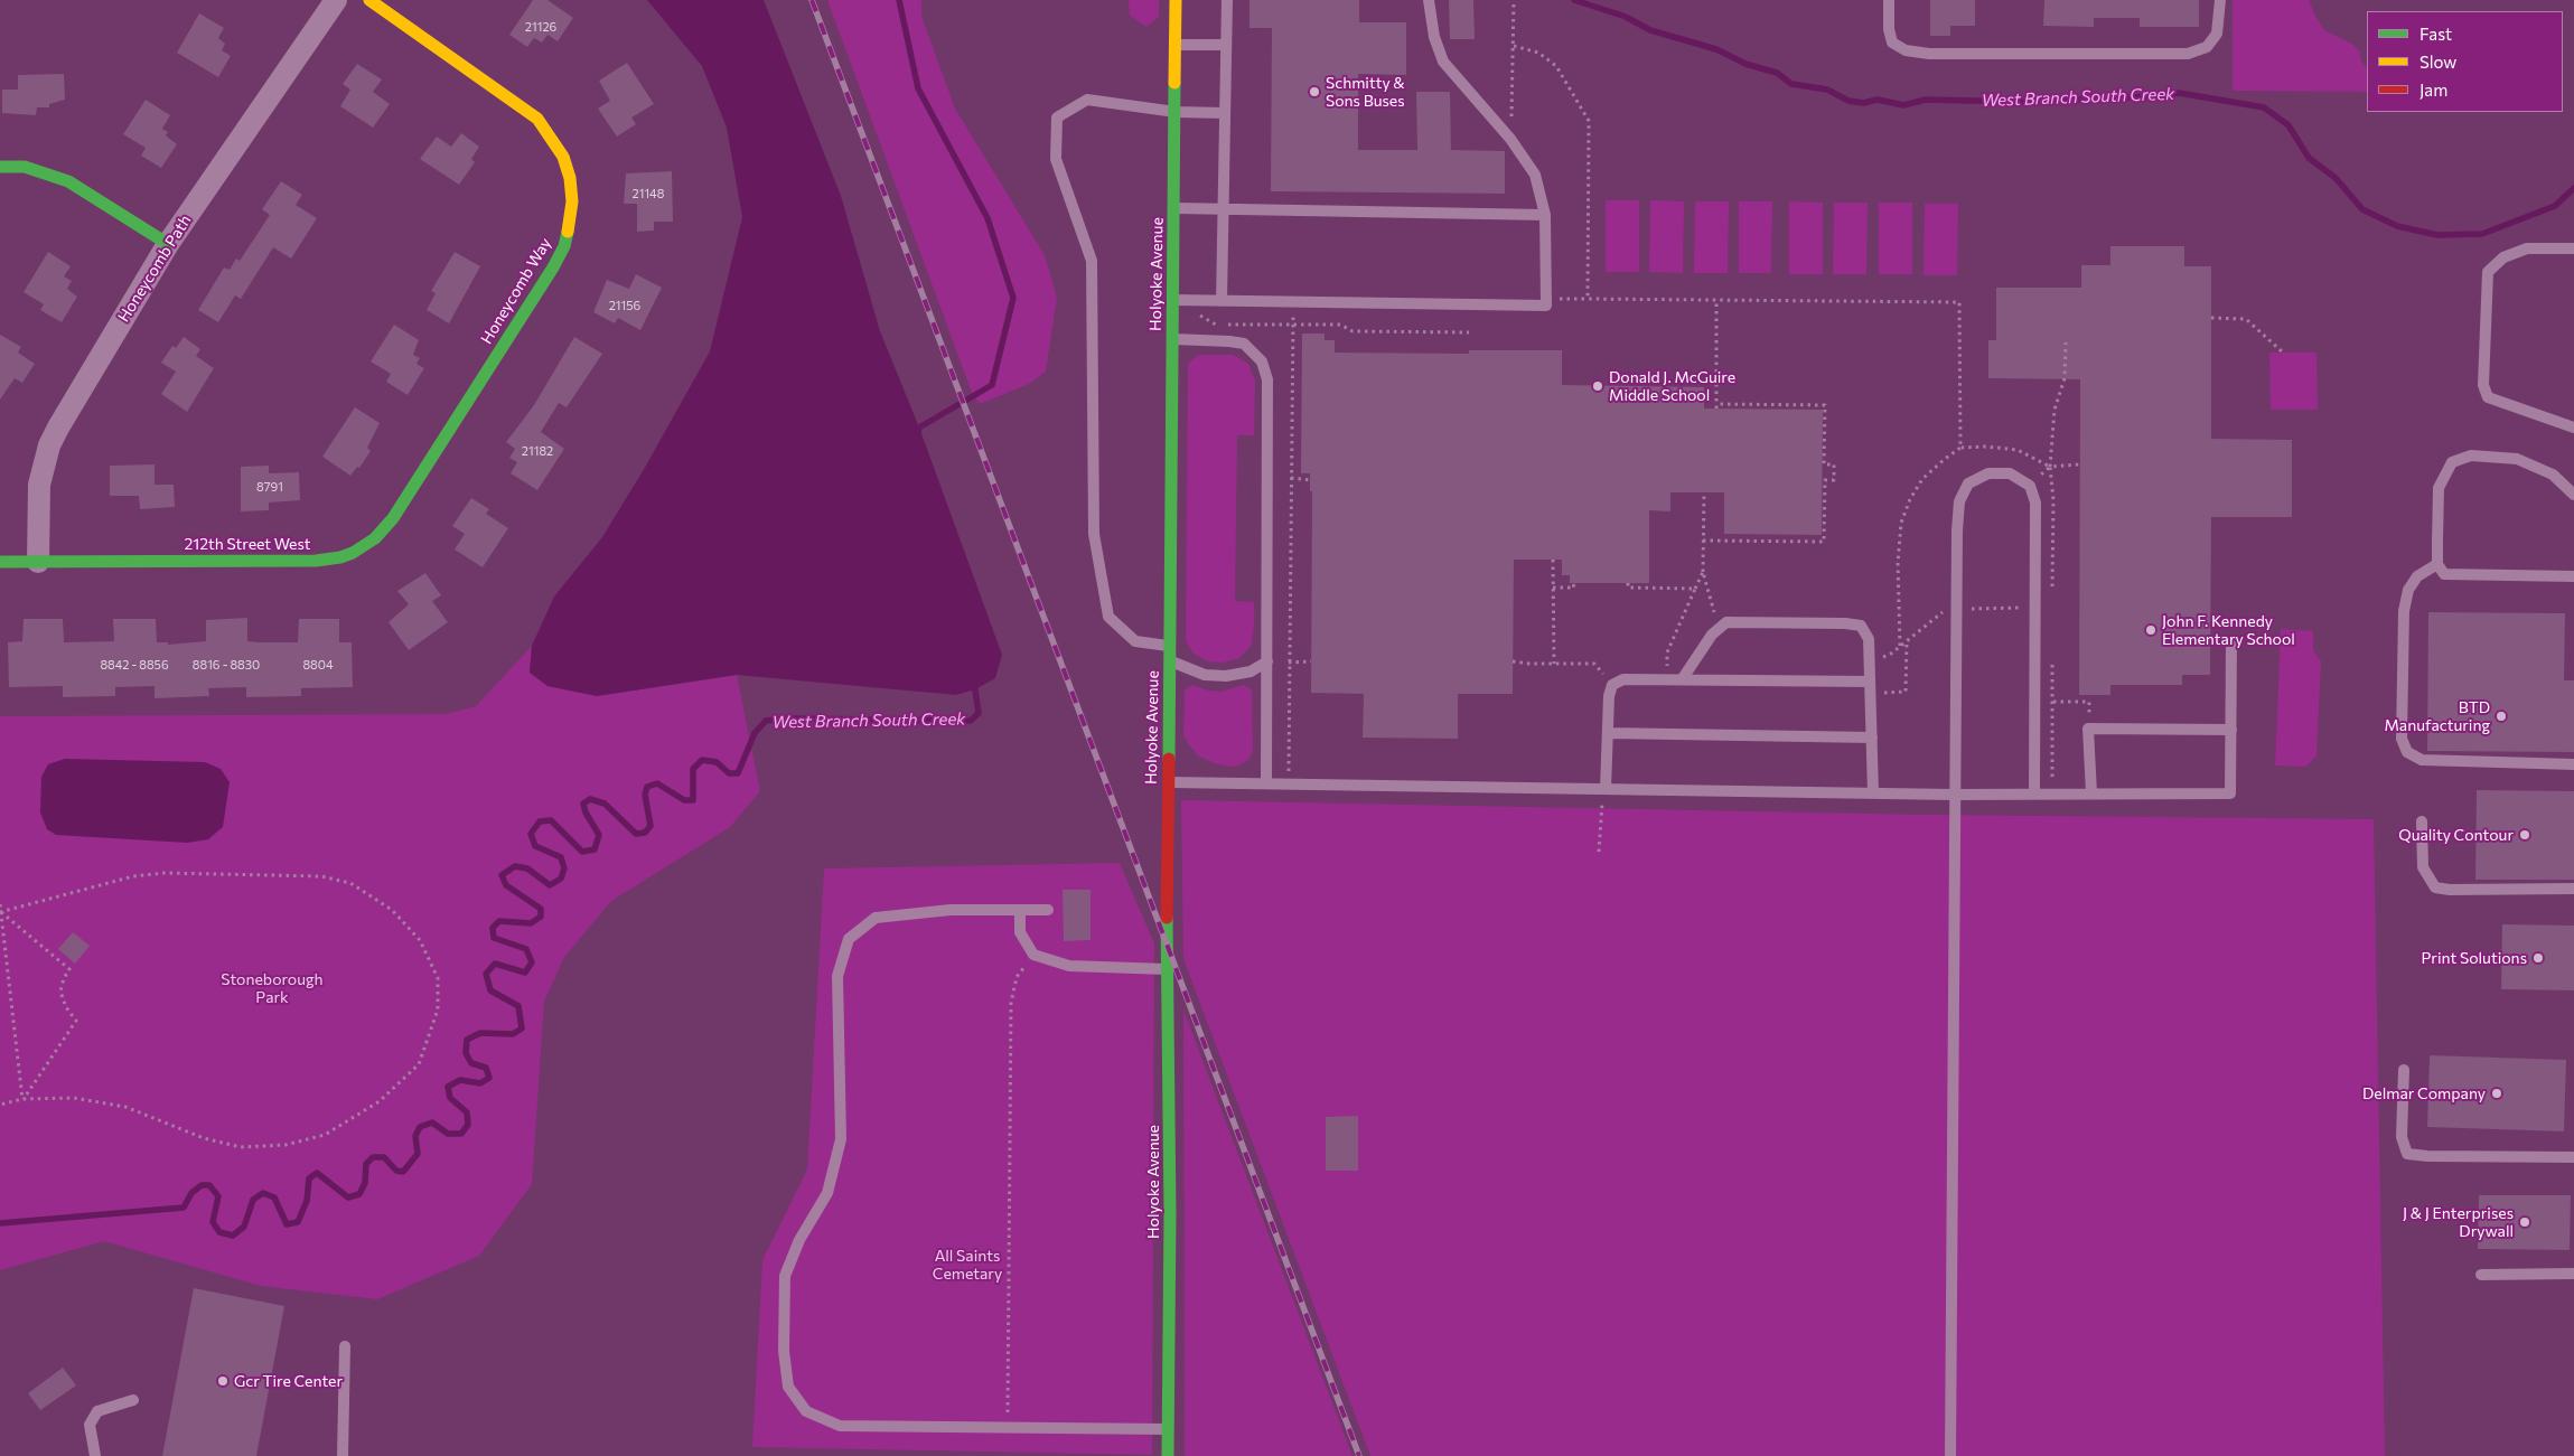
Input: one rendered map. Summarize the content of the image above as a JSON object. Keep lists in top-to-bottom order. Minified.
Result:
{"streets":{"street":["Honeycomb Path","Holyoke Avenue","Honeycomb Way","212th Street West"]},"crossings":[["Honeycomb Path","212th Street West"],["Honeycomb Way","212th Street West"]],"water":["West Branch South Creek"],"parks":["Stoneborough Park","All Saints Cemetary"],"places":["Schmitty & Sons Buses","Donald J. McGuire Middle School","John F. Kennedy Elementary School","BTD Manufacturing","Quality Contour","Print Solutions","Delmar Company","J & J Enterprises Drywall","Gcr Tire Center"],"house_numbers":["21126","21148","21156","21182","8791","8842 - 8856","8816 - 8830","8804"],"legend":["Fast","Slow","Jam"]}
